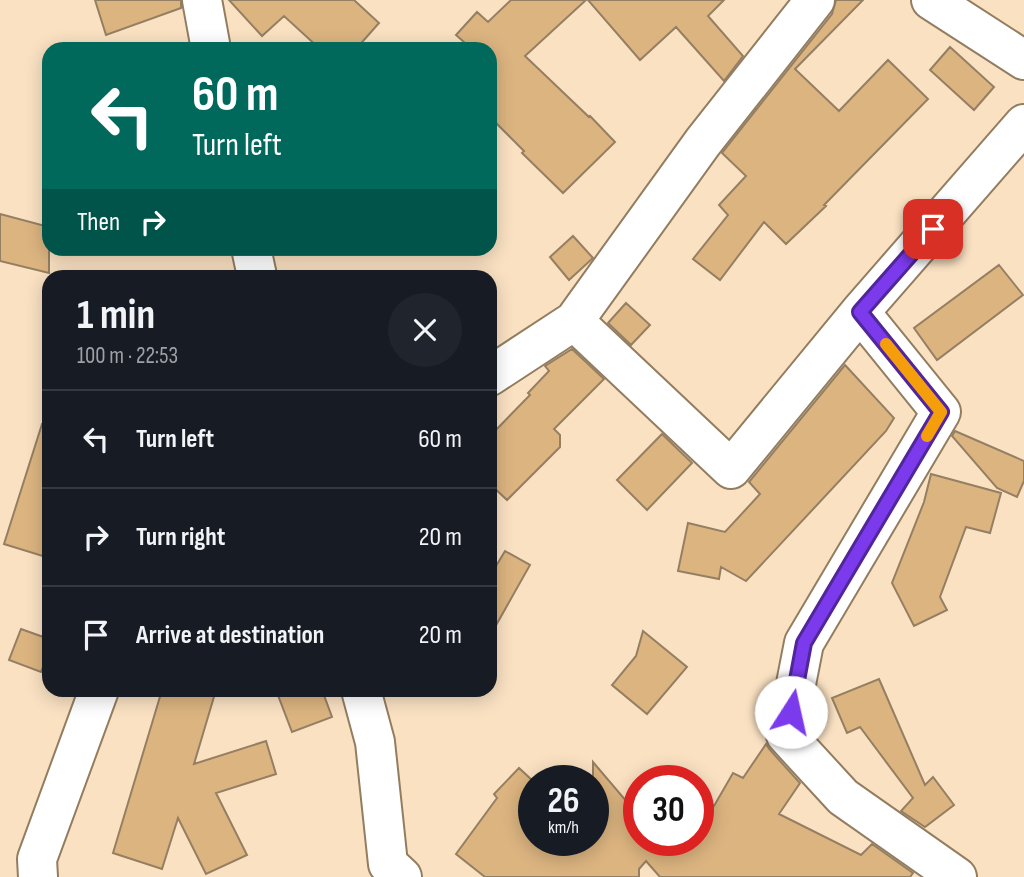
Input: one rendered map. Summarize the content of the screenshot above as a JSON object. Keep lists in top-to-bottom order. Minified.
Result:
{"page":{"turn":["60 m","Turn left"],"then":"Then","heading":["1 min","100 m · 22:53"],"list":[{"name":"Turn left","value":"60 m"},{"name":"Turn right","value":"20 m"},{"name":"Arrive at destination","value":"20 m"}],"speed":"26 km/h","limit":"30"}}
